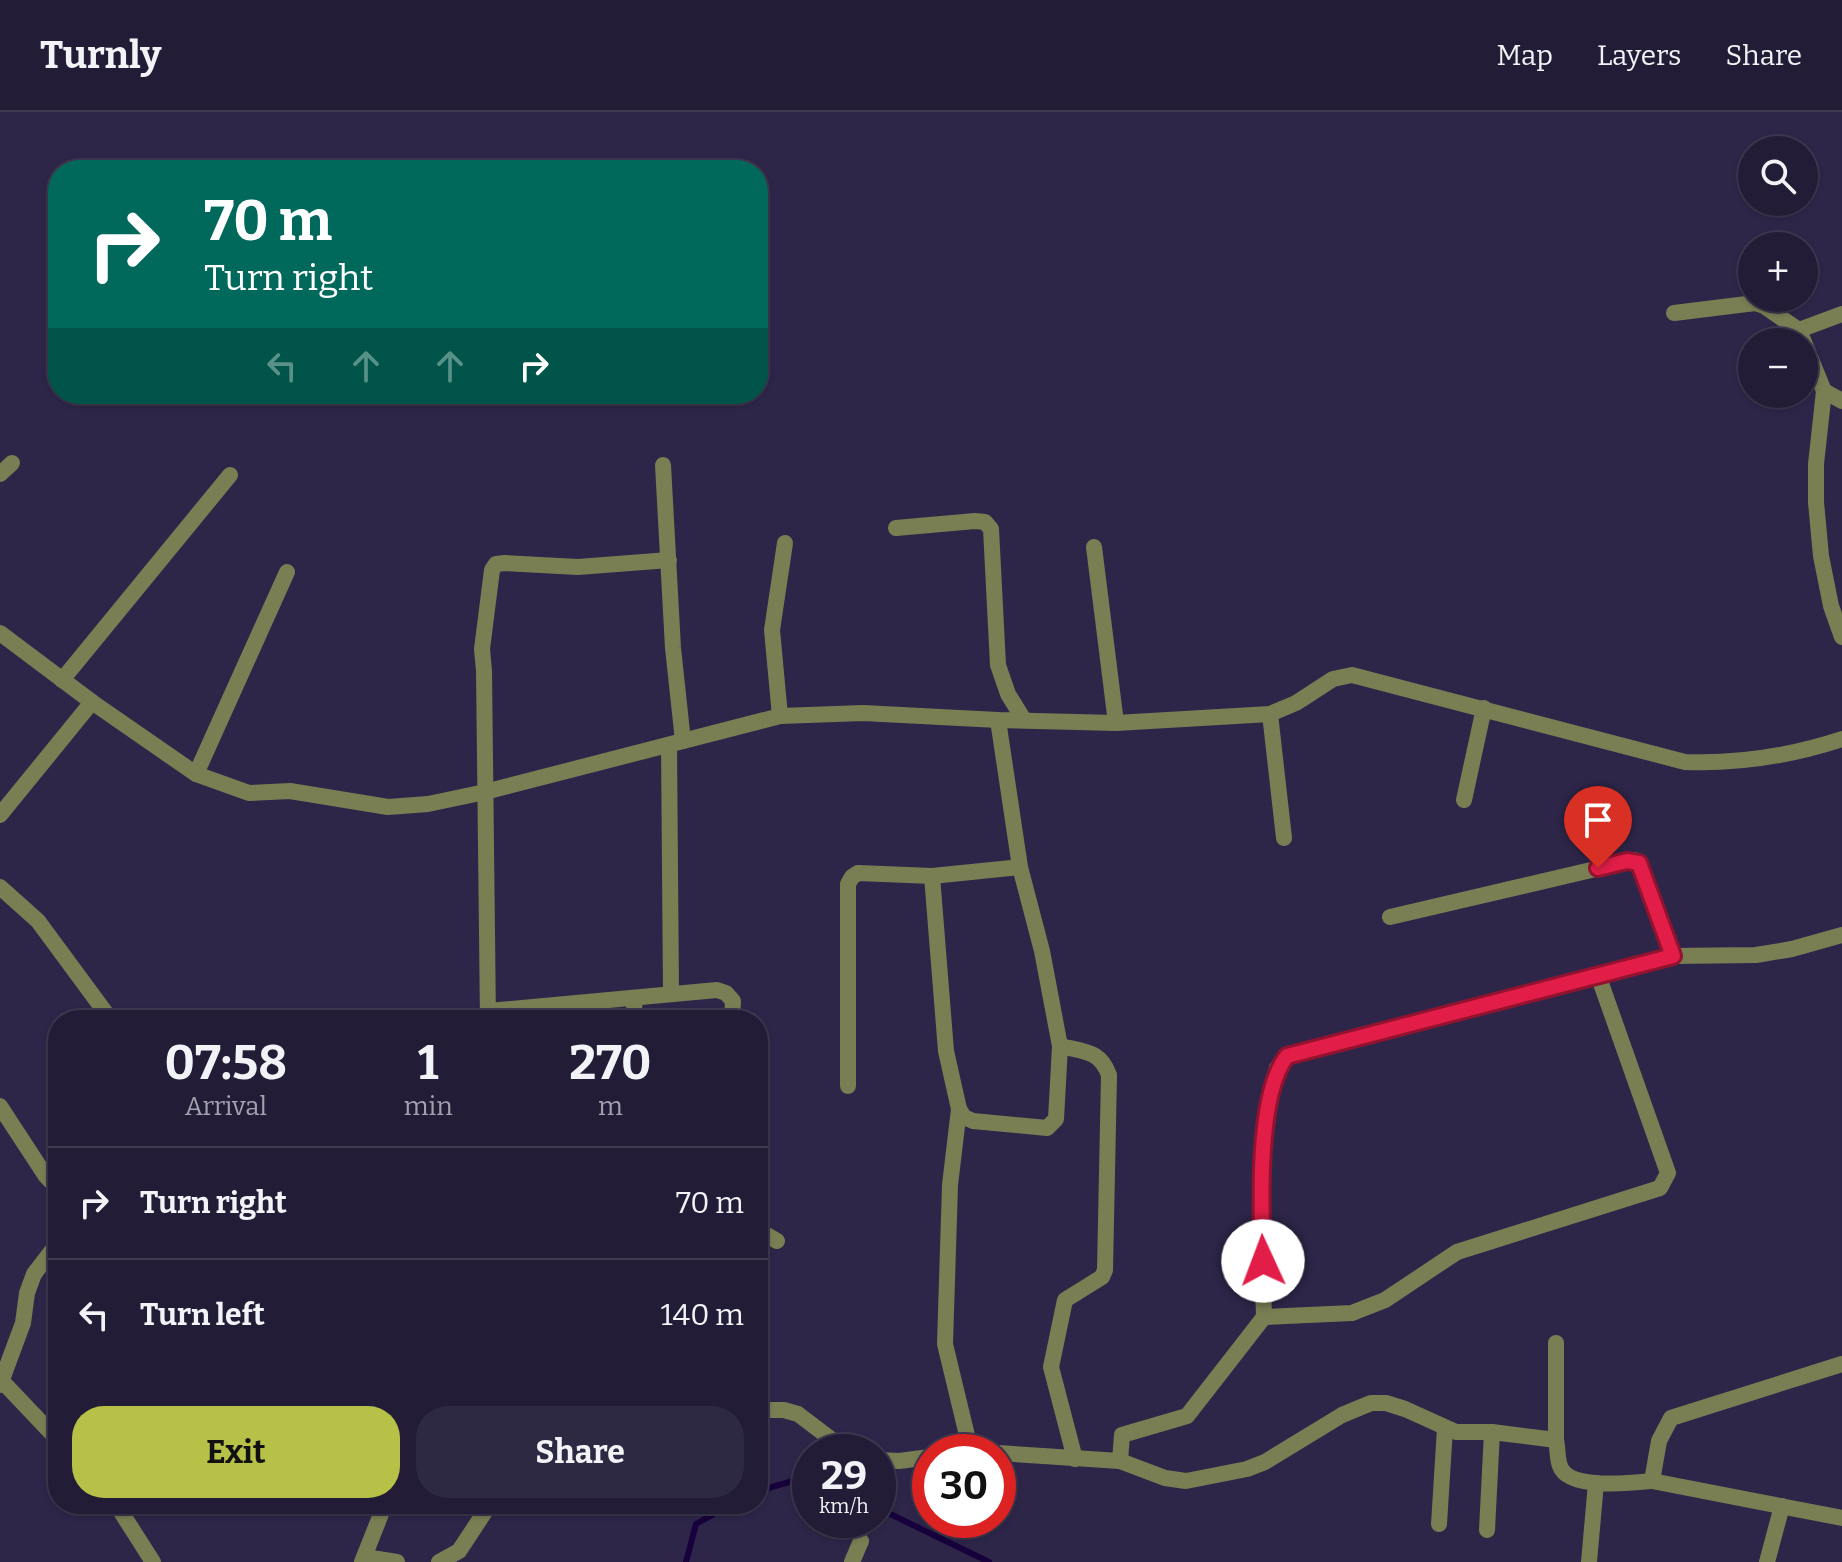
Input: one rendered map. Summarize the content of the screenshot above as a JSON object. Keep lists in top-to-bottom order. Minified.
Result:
{"page":{"header":"Turnly","nav":["Map","Layers","Share"],"map_buttons":["+","−"],"turn":["70 m","Turn right"],"eta":["07:58","Arrival","1","min","270","m"],"list":[{"name":"Turn right","value":"70 m"},{"name":"Turn left","value":"140 m"}],"buttons":["Exit","Share"],"speed":"29 km/h","limit":"30"}}
